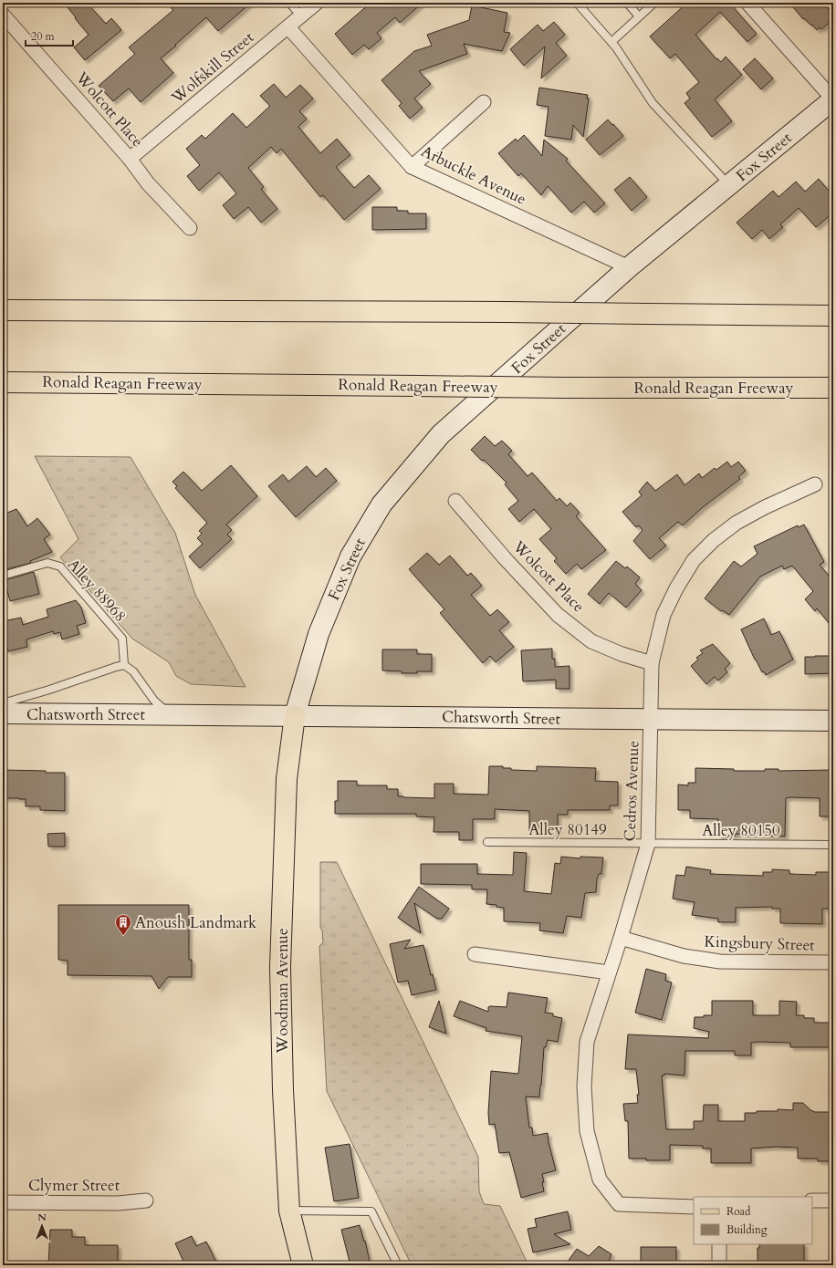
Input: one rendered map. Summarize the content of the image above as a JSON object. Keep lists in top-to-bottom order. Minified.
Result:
{"streets":{"main road":["Fox Street","Ronald Reagan Freeway","Chatsworth Street","Woodman Avenue"],"street":["Wolfskill Street","Wolcott Place","Arbuckle Avenue","Cedros Avenue","Kingsbury Street","Clymer Street"],"lane":["Alley 88968","Alley 80149","Alley 80150"]},"crossings":[["Wolfskill Street","Wolcott Place"],["Wolfskill Street","Arbuckle Avenue"],["Wolcott Place","Cedros Avenue"],["Fox Street","Arbuckle Avenue"],["Fox Street","Chatsworth Street"],["Fox Street","Woodman Avenue"],["Alley 88968","Chatsworth Street"],["Chatsworth Street","Cedros Avenue"],["Chatsworth Street","Woodman Avenue"],["Cedros Avenue","Alley 80149"],["Cedros Avenue","Alley 80150"],["Cedros Avenue","Kingsbury Street"],["Alley 80149","Alley 80150"]],"places":{"building":["Anoush Landmark"]},"legend":["Road","Building"],"scale_bar":"20 m","north":"top"}
